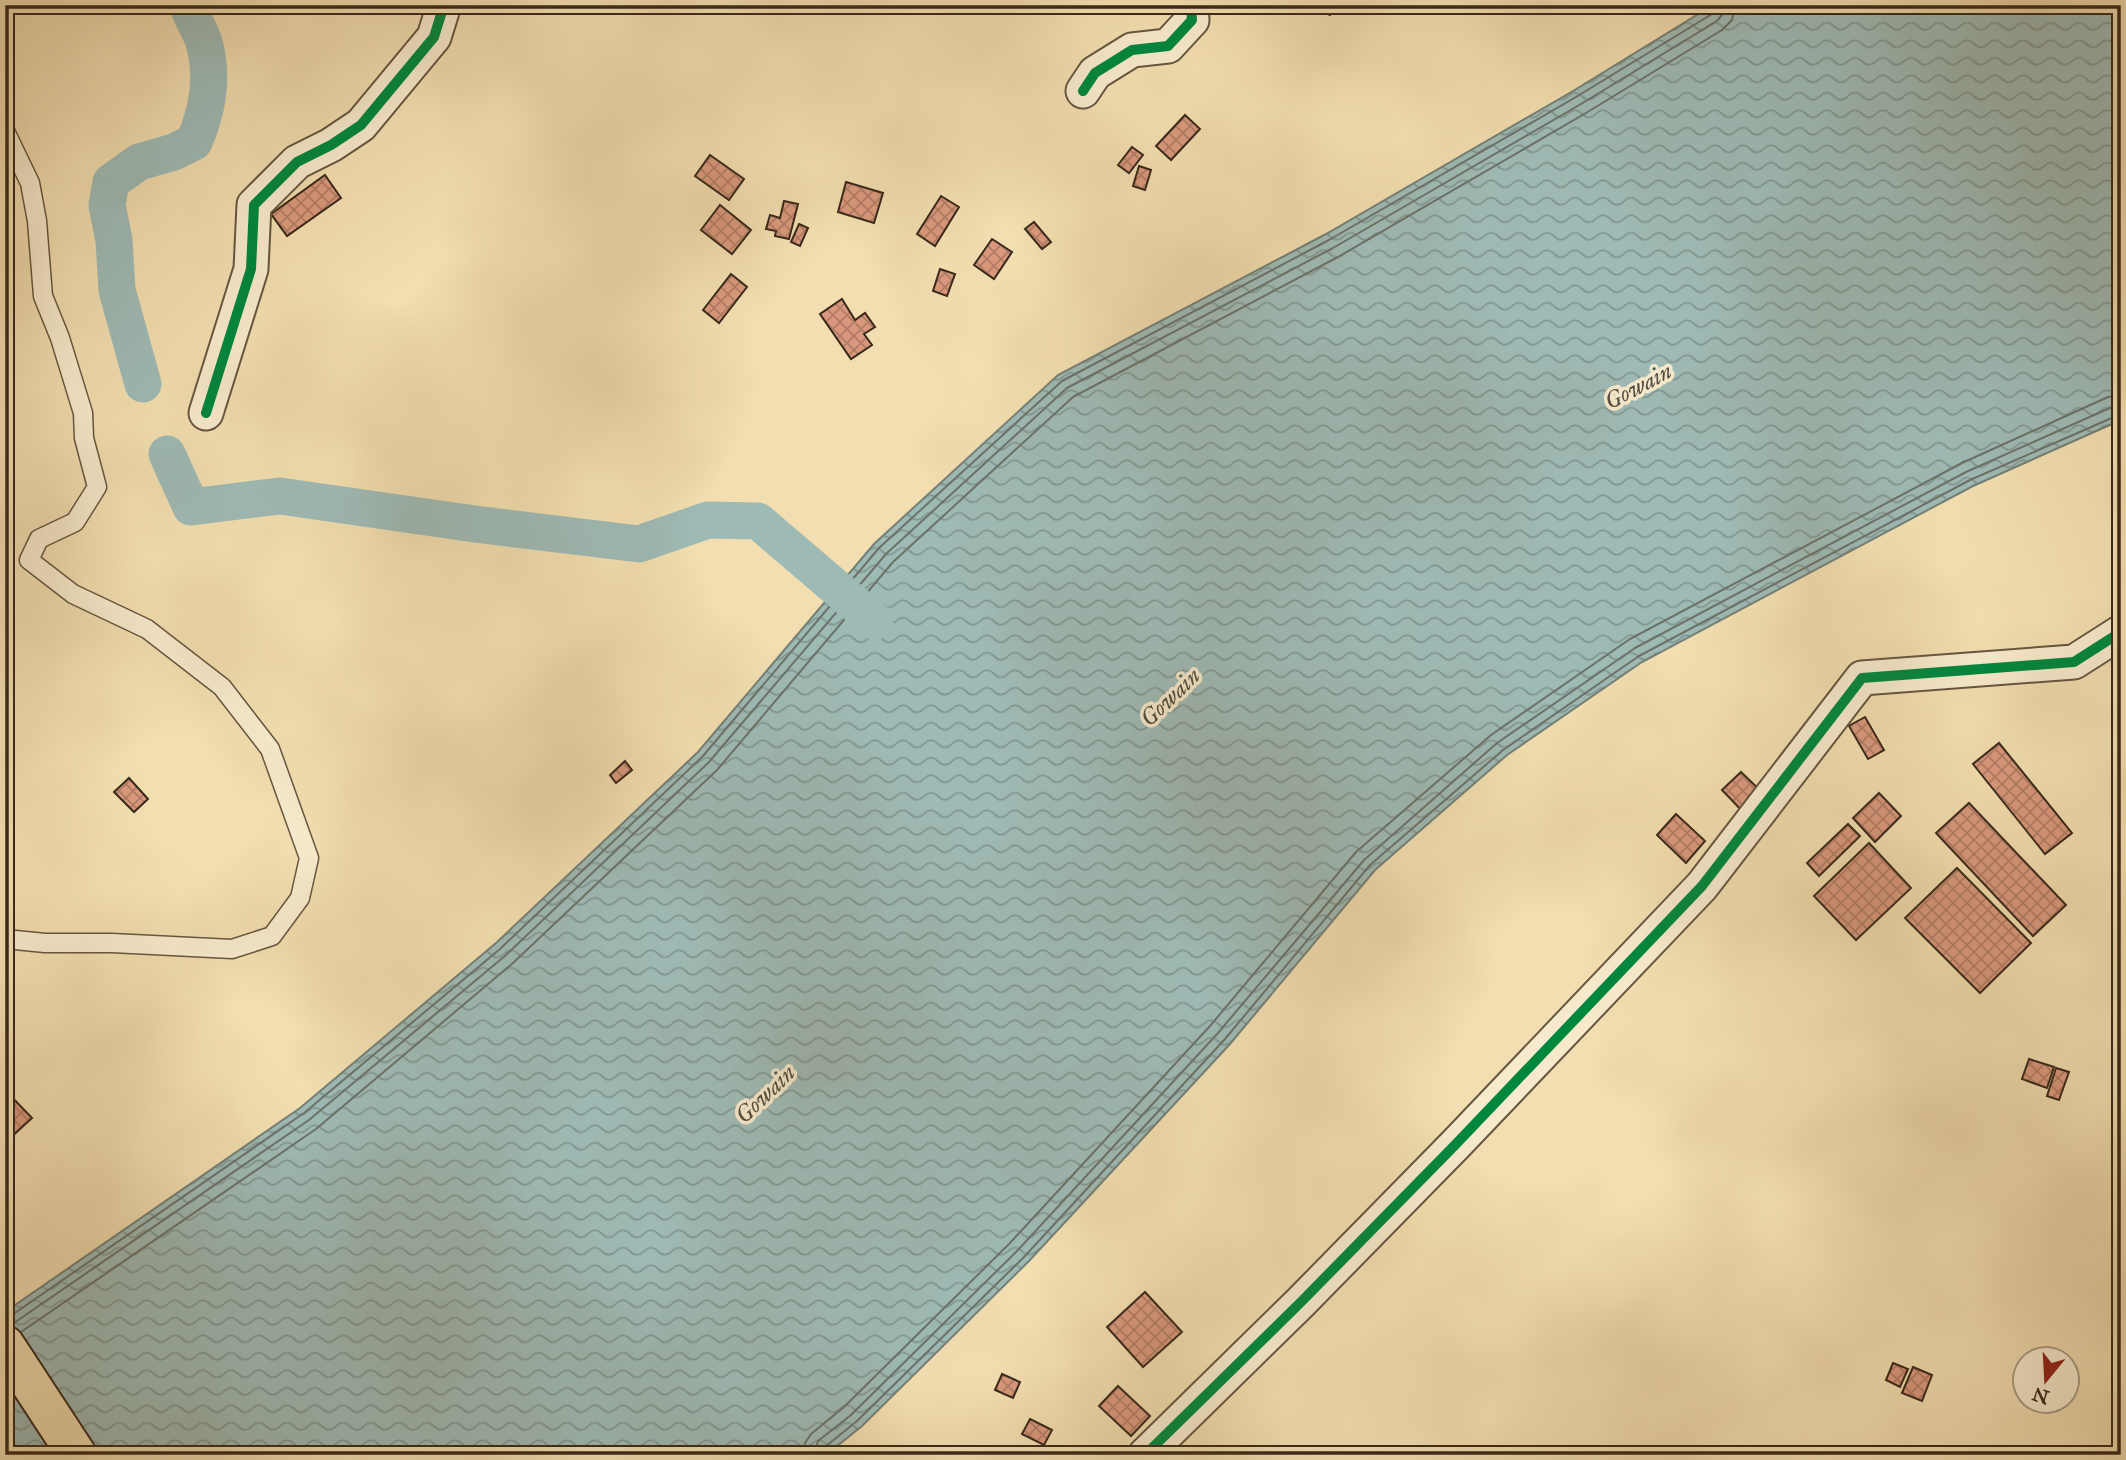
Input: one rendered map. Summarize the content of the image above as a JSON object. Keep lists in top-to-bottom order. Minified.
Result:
{"water":["Gowain"],"north":"bottom"}
